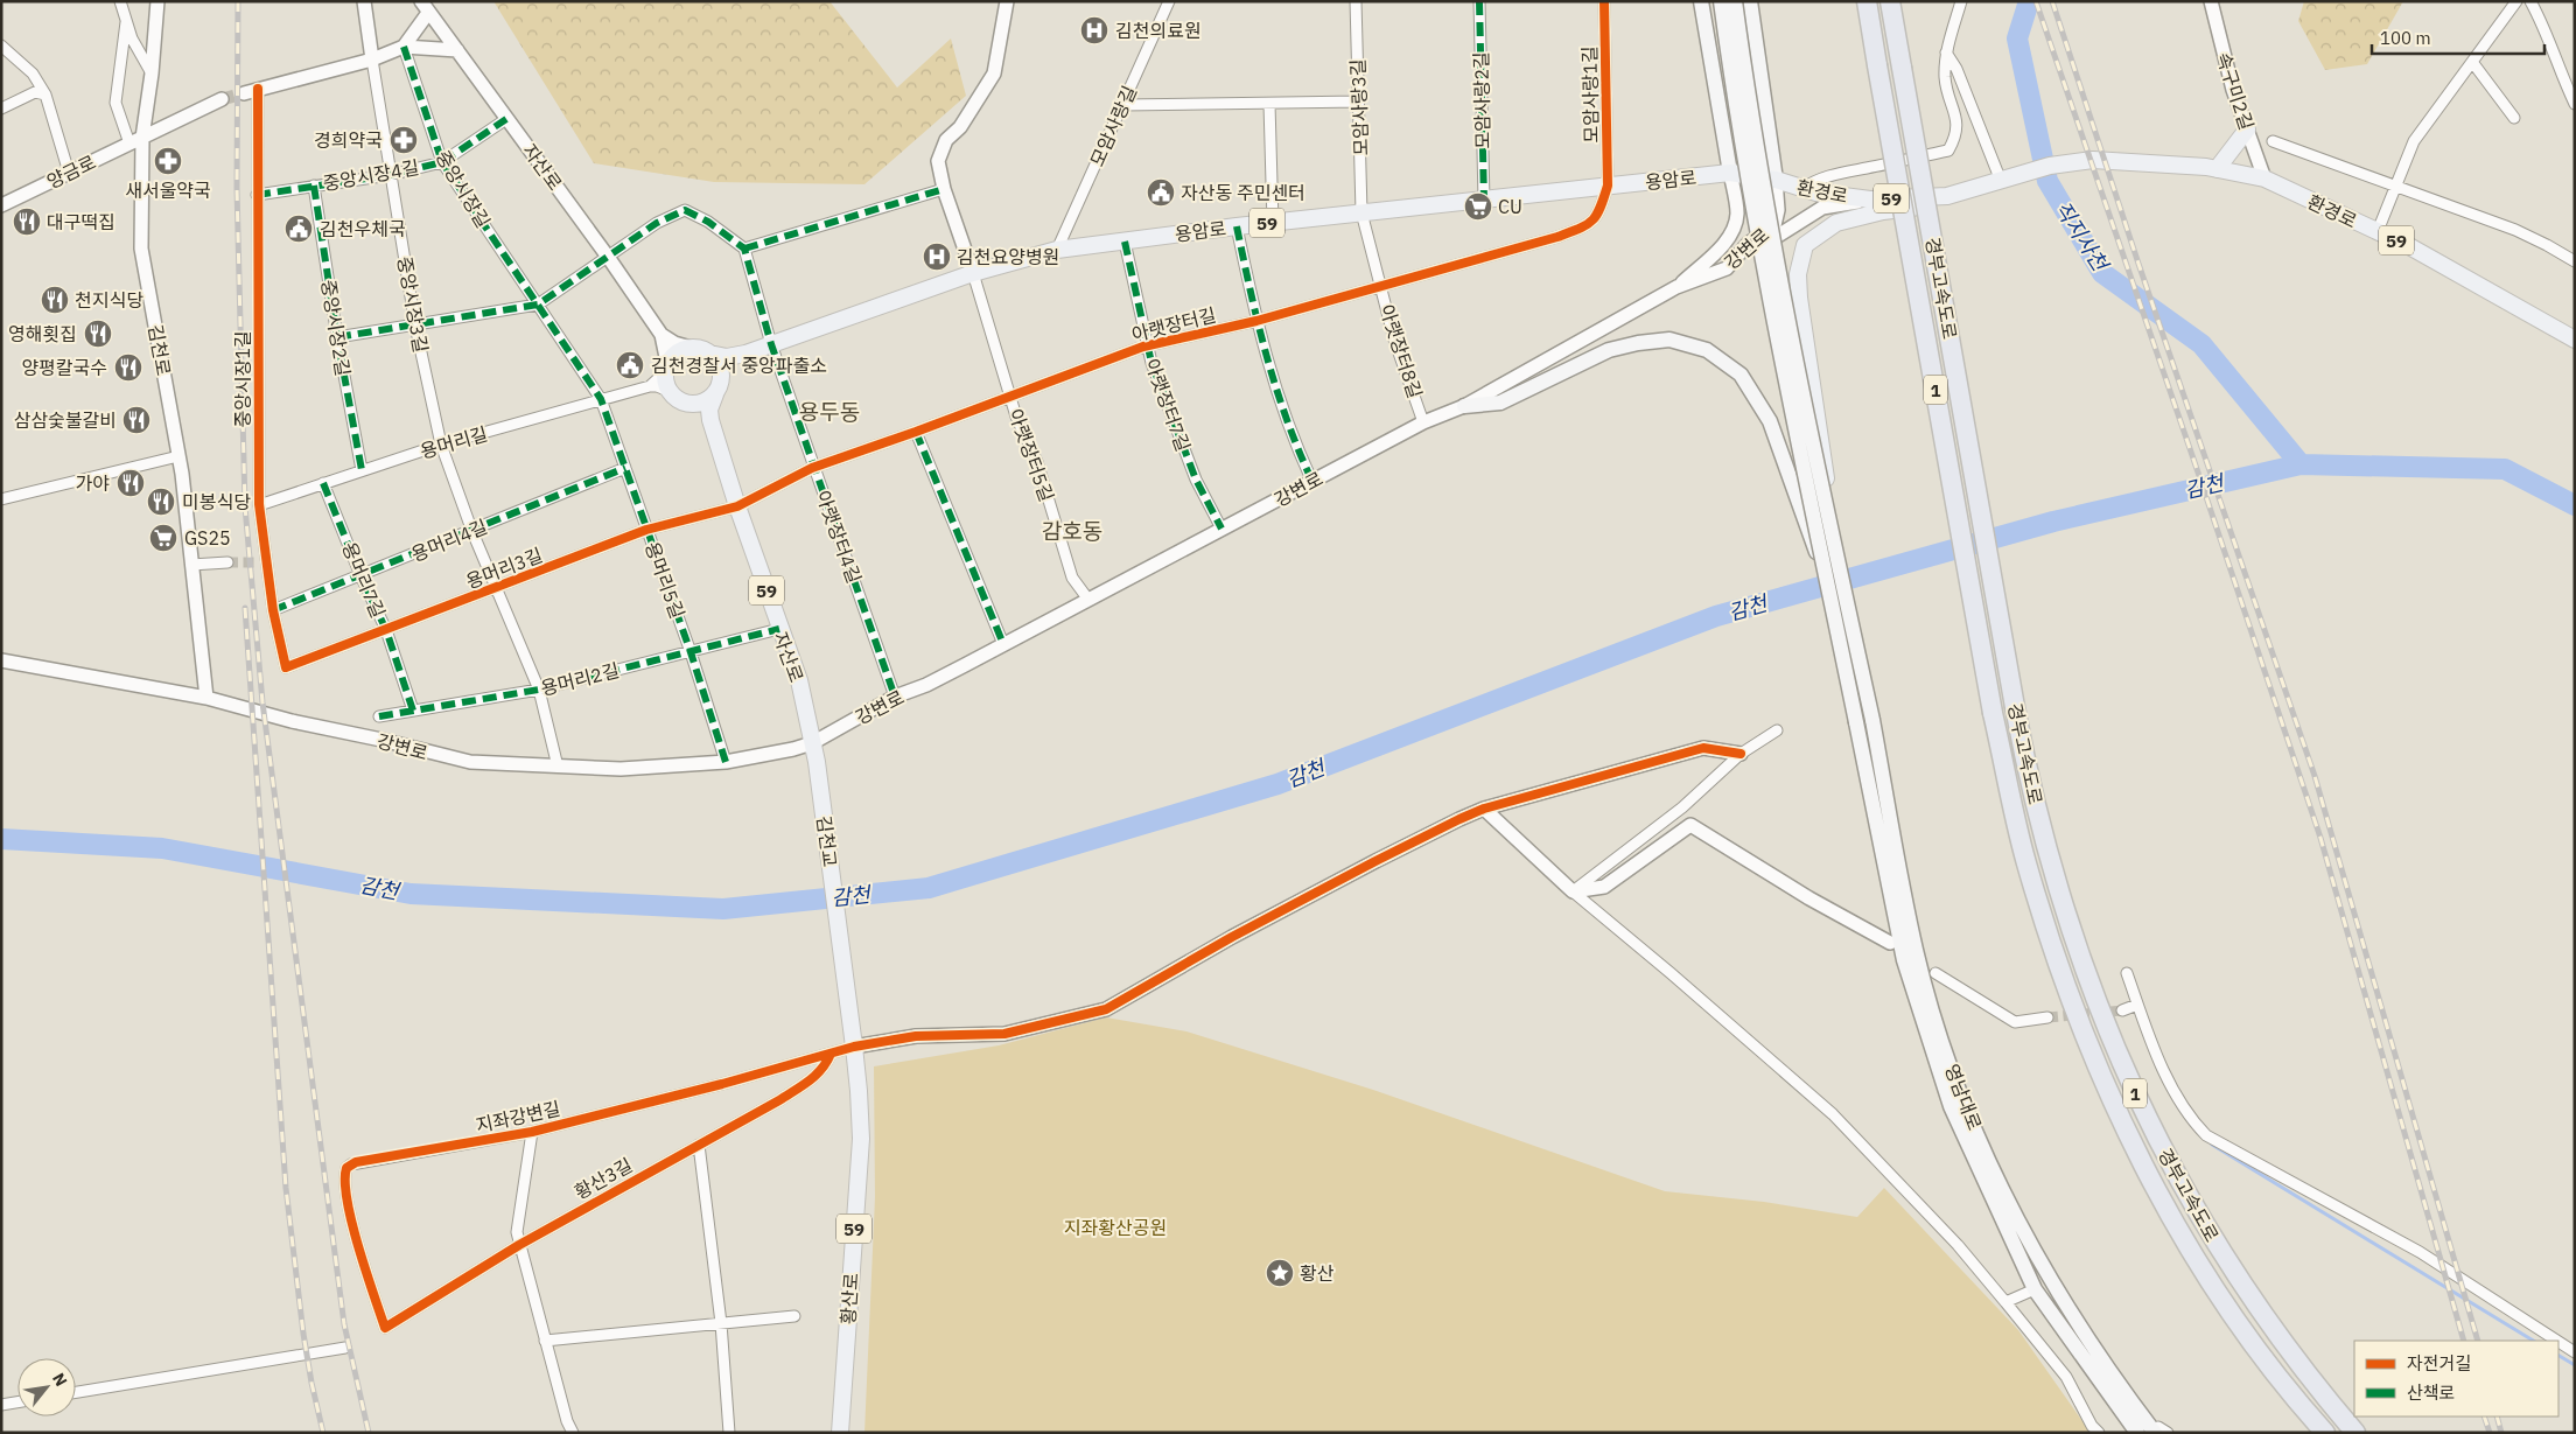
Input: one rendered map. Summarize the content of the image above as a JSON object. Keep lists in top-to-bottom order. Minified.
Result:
{"streets":{"highway":["경부고속도로","1"],"main road":["자산로","용암로","환경로","59","김천교","영남대로","황산로"],"street":["속구미2길","모암사랑1길","모암사랑2길","모암사랑3길","모암사랑길","양금로","중앙시장4길","중앙시장길","강변로","중앙시장3길","아랫장터길","중앙시장2길","김천로","아랫장터8길","중앙시장1길","아랫장터7길","용머리길","아랫장터5길","아랫장터4길","용머리4길","용머리3길","용머리7길","용머리5길","용머리2길","지좌강변길","황산3길"]},"crossings":[["속구미2길","환경로"],["모암사랑1길","용암로"],["모암사랑1길","아랫장터길"],["모암사랑2길","용암로"],["모암사랑3길","용암로"],["모암사랑3길","아랫장터8길"],["모암사랑길","용암로"],["자산로","중앙시장4길"],["자산로","59"],["자산로","강변로"],["자산로","아랫장터길"],["자산로","용머리3길"],["자산로","용머리2길"],["자산로","김천교"],["양금로","김천로"],["중앙시장4길","중앙시장길"],["중앙시장4길","중앙시장3길"],["중앙시장4길","중앙시장2길"],["중앙시장4길","중앙시장1길"],["용암로","환경로"],["용암로","59"],["용암로","강변로"],["용암로","아랫장터길"],["용암로","아랫장터8길"],["용암로","아랫장터7길"],["용암로","아랫장터5길"],["용암로","아랫장터4길"],["중앙시장길","용머리길"],["중앙시장길","용머리5길"],["환경로","59"],["환경로","강변로"],["59","용머리길"],["강변로","중앙시장3길"],["강변로","김천로"],["강변로","아랫장터8길"],["강변로","아랫장터7길"],["강변로","아랫장터5길"],["강변로","아랫장터4길"],["강변로","용머리5길"],["중앙시장3길","용머리길"],["중앙시장3길","용머리4길"],["중앙시장3길","용머리3길"],["중앙시장3길","용머리2길"],["아랫장터길","아랫장터8길"],["아랫장터길","아랫장터7길"],["아랫장터길","아랫장터5길"],["아랫장터길","아랫장터4길"],["아랫장터길","용머리3길"],["중앙시장2길","용머리길"],["중앙시장1길","용머리길"],["중앙시장1길","용머리4길"],["중앙시장1길","용머리3길"],["용머리길","용머리7길"],["용머리길","용머리5길"],["용머리4길","용머리7길"],["용머리4길","용머리5길"],["용머리3길","용머리7길"],["용머리3길","용머리5길"],["용머리7길","용머리2길"],["용머리5길","용머리2길"],["김천교","황산로"],["지좌강변길","황산3길"],["지좌강변길","황산로"]],"districts":["용두동","감호동"],"water":["직지사천","감천"],"parks":["지좌황산공원"],"places":{"hospital":["김천의료원","김천요양병원"],"pharmacy":["경희약국","새서울약국"],"public building":["자산동 주민센터","김천우체국","김천경찰서 중앙파출소"],"supermarket":["CU","GS25"],"restaurant":["대구떡집","천지식당","영해횟집","양평칼국수","삼삼숯불갈비","가야","미봉식당"],"place":["황산"]},"legend":["자전거길","산책로"],"scale_bar":"100 m","north":"top right"}
